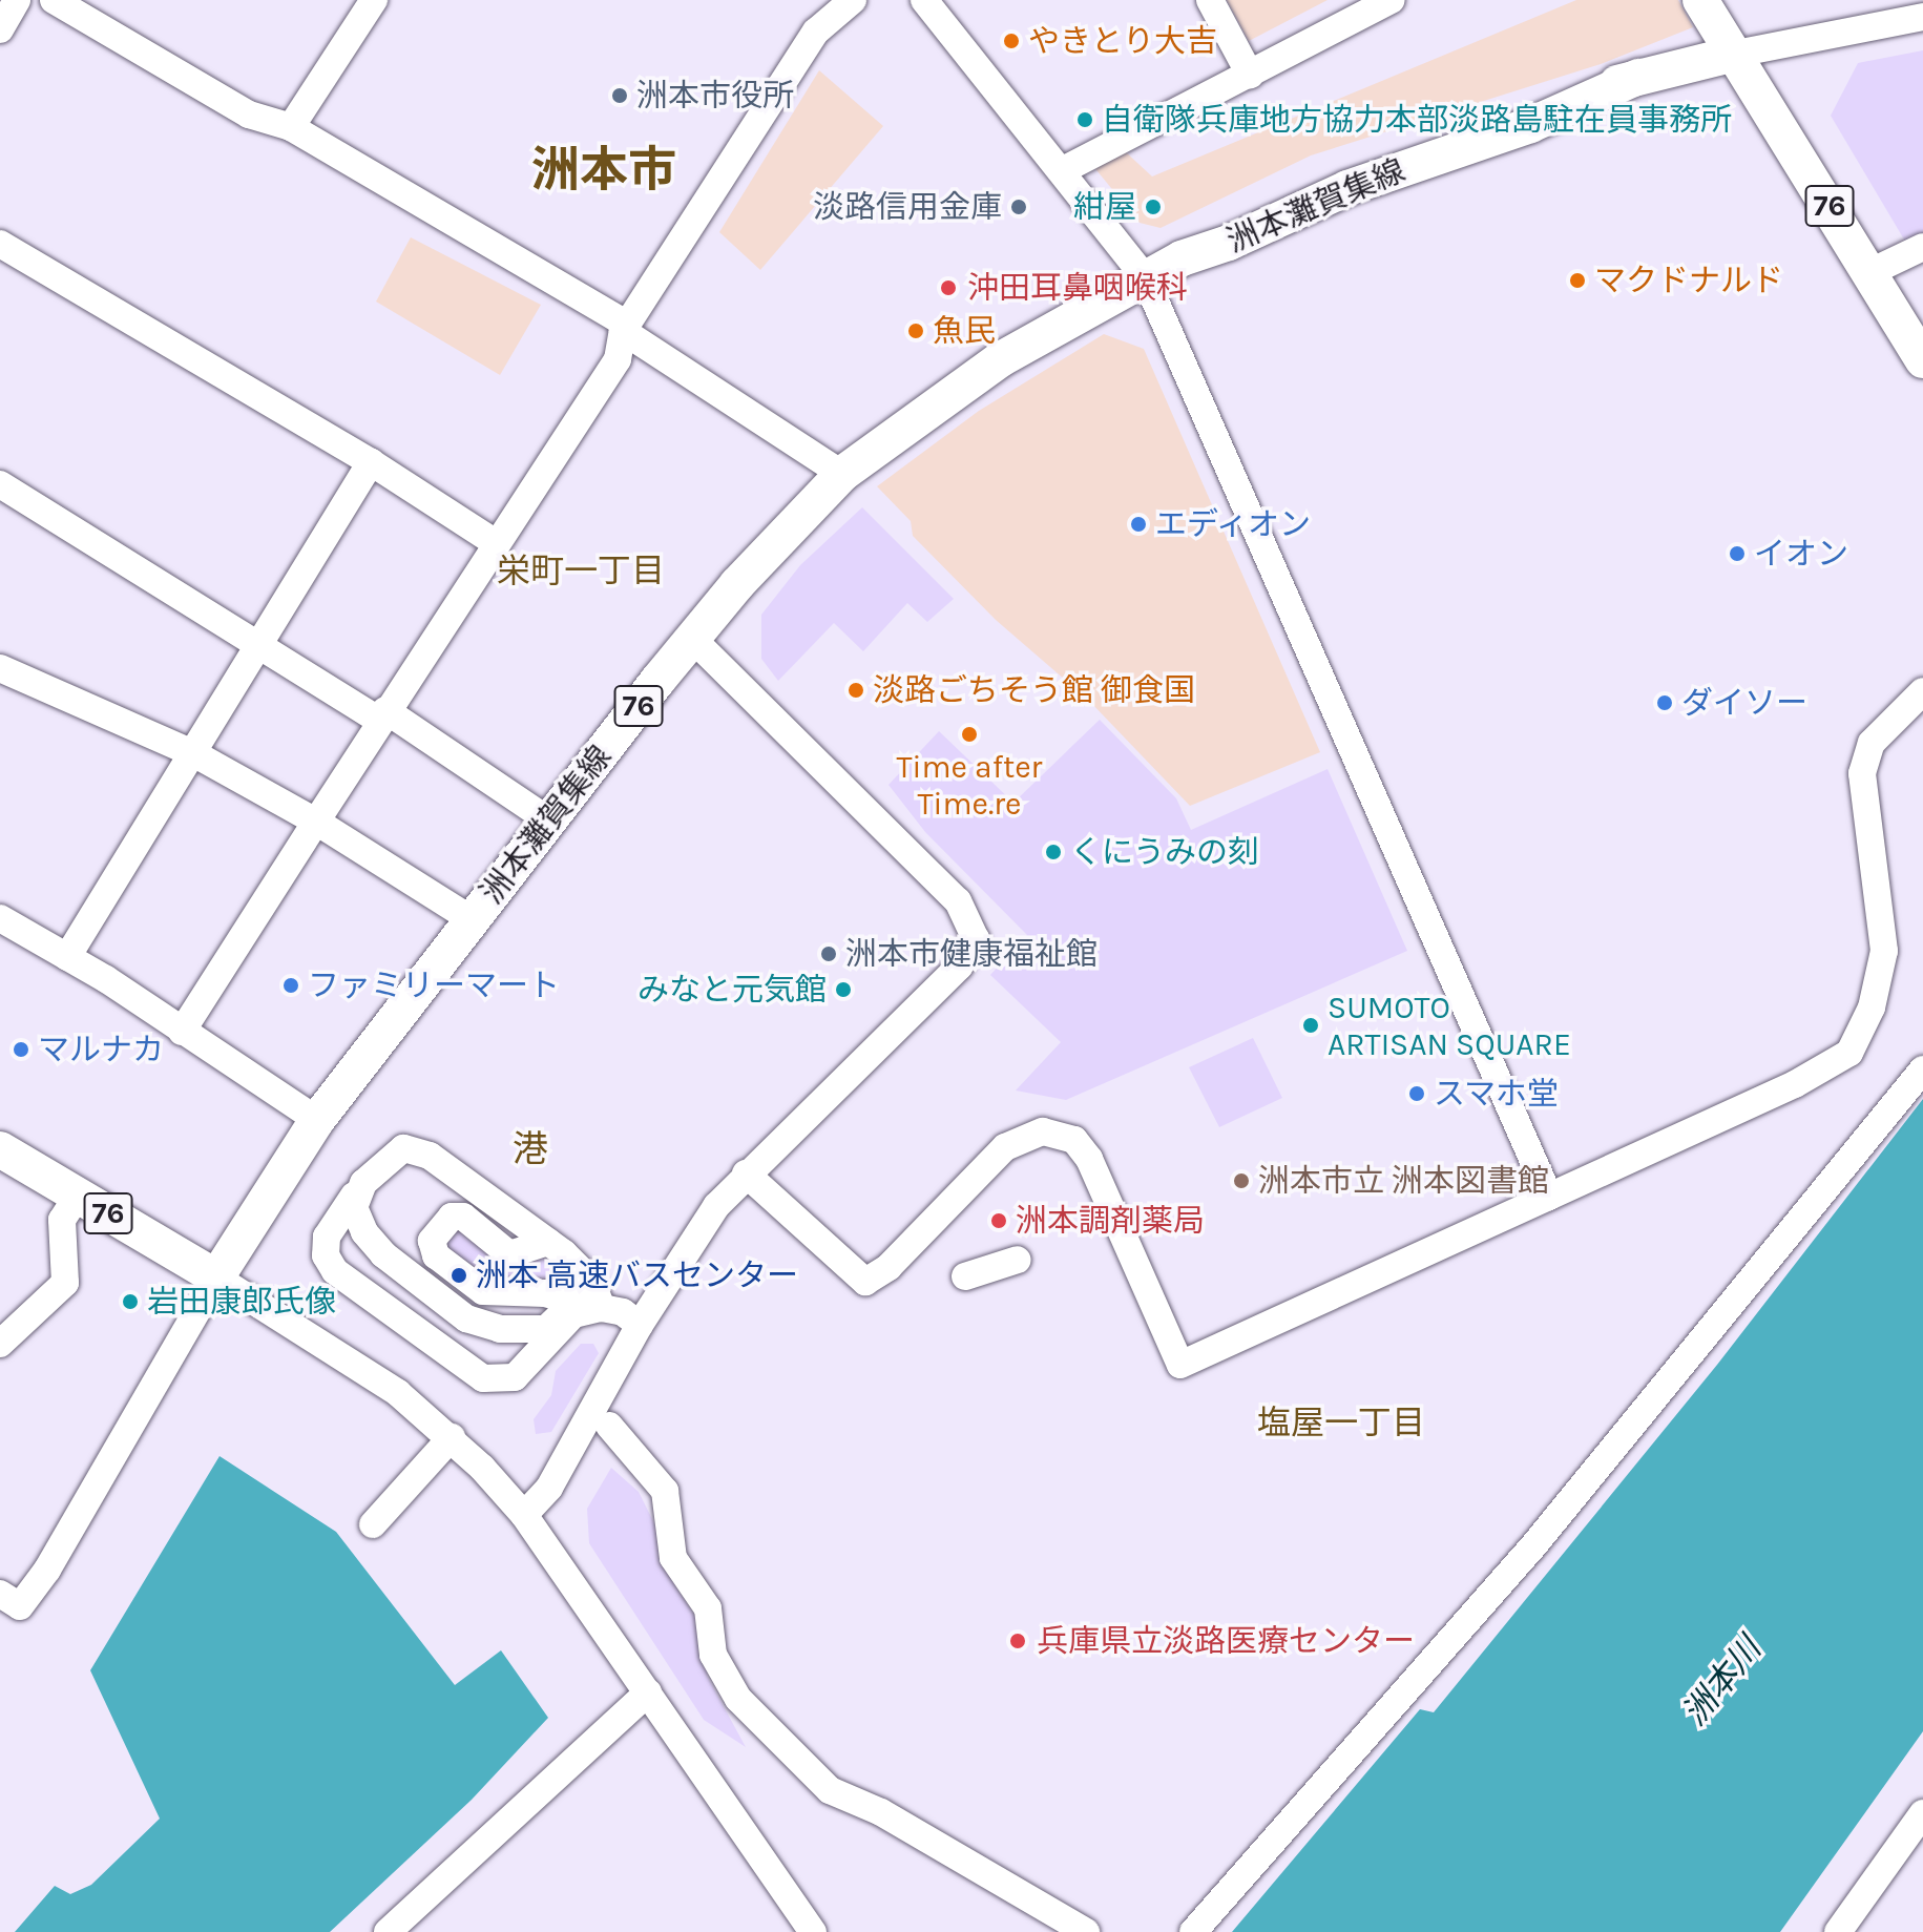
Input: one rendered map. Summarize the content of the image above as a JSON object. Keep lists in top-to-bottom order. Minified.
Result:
{"streets":{"main road":["洲本灘賀集線","76"]},"crossings":[["洲本灘賀集線","76"]],"districts":["洲本市","栄町一丁目","港","塩屋一丁目"],"water":["洲本川"],"places":["やきとり大吉","洲本市役所","自衛隊兵庫地方協力本部淡路島駐在員事務所","淡路信用金庫","紺屋","マクドナルド","沖田耳鼻咽喉科","魚民","エディオン","イオン","淡路ごちそう館 御食国","ダイソー","Time after Time.re","くにうみの刻","洲本市健康福祉館","ファミリーマート","みなと元気館","SUMOTO ARTISAN SQUARE","マルナカ","スマホ堂","洲本市立 洲本図書館","洲本調剤薬局","洲本 高速バスセンター","岩田康郎氏像","兵庫県立淡路医療センター"]}
